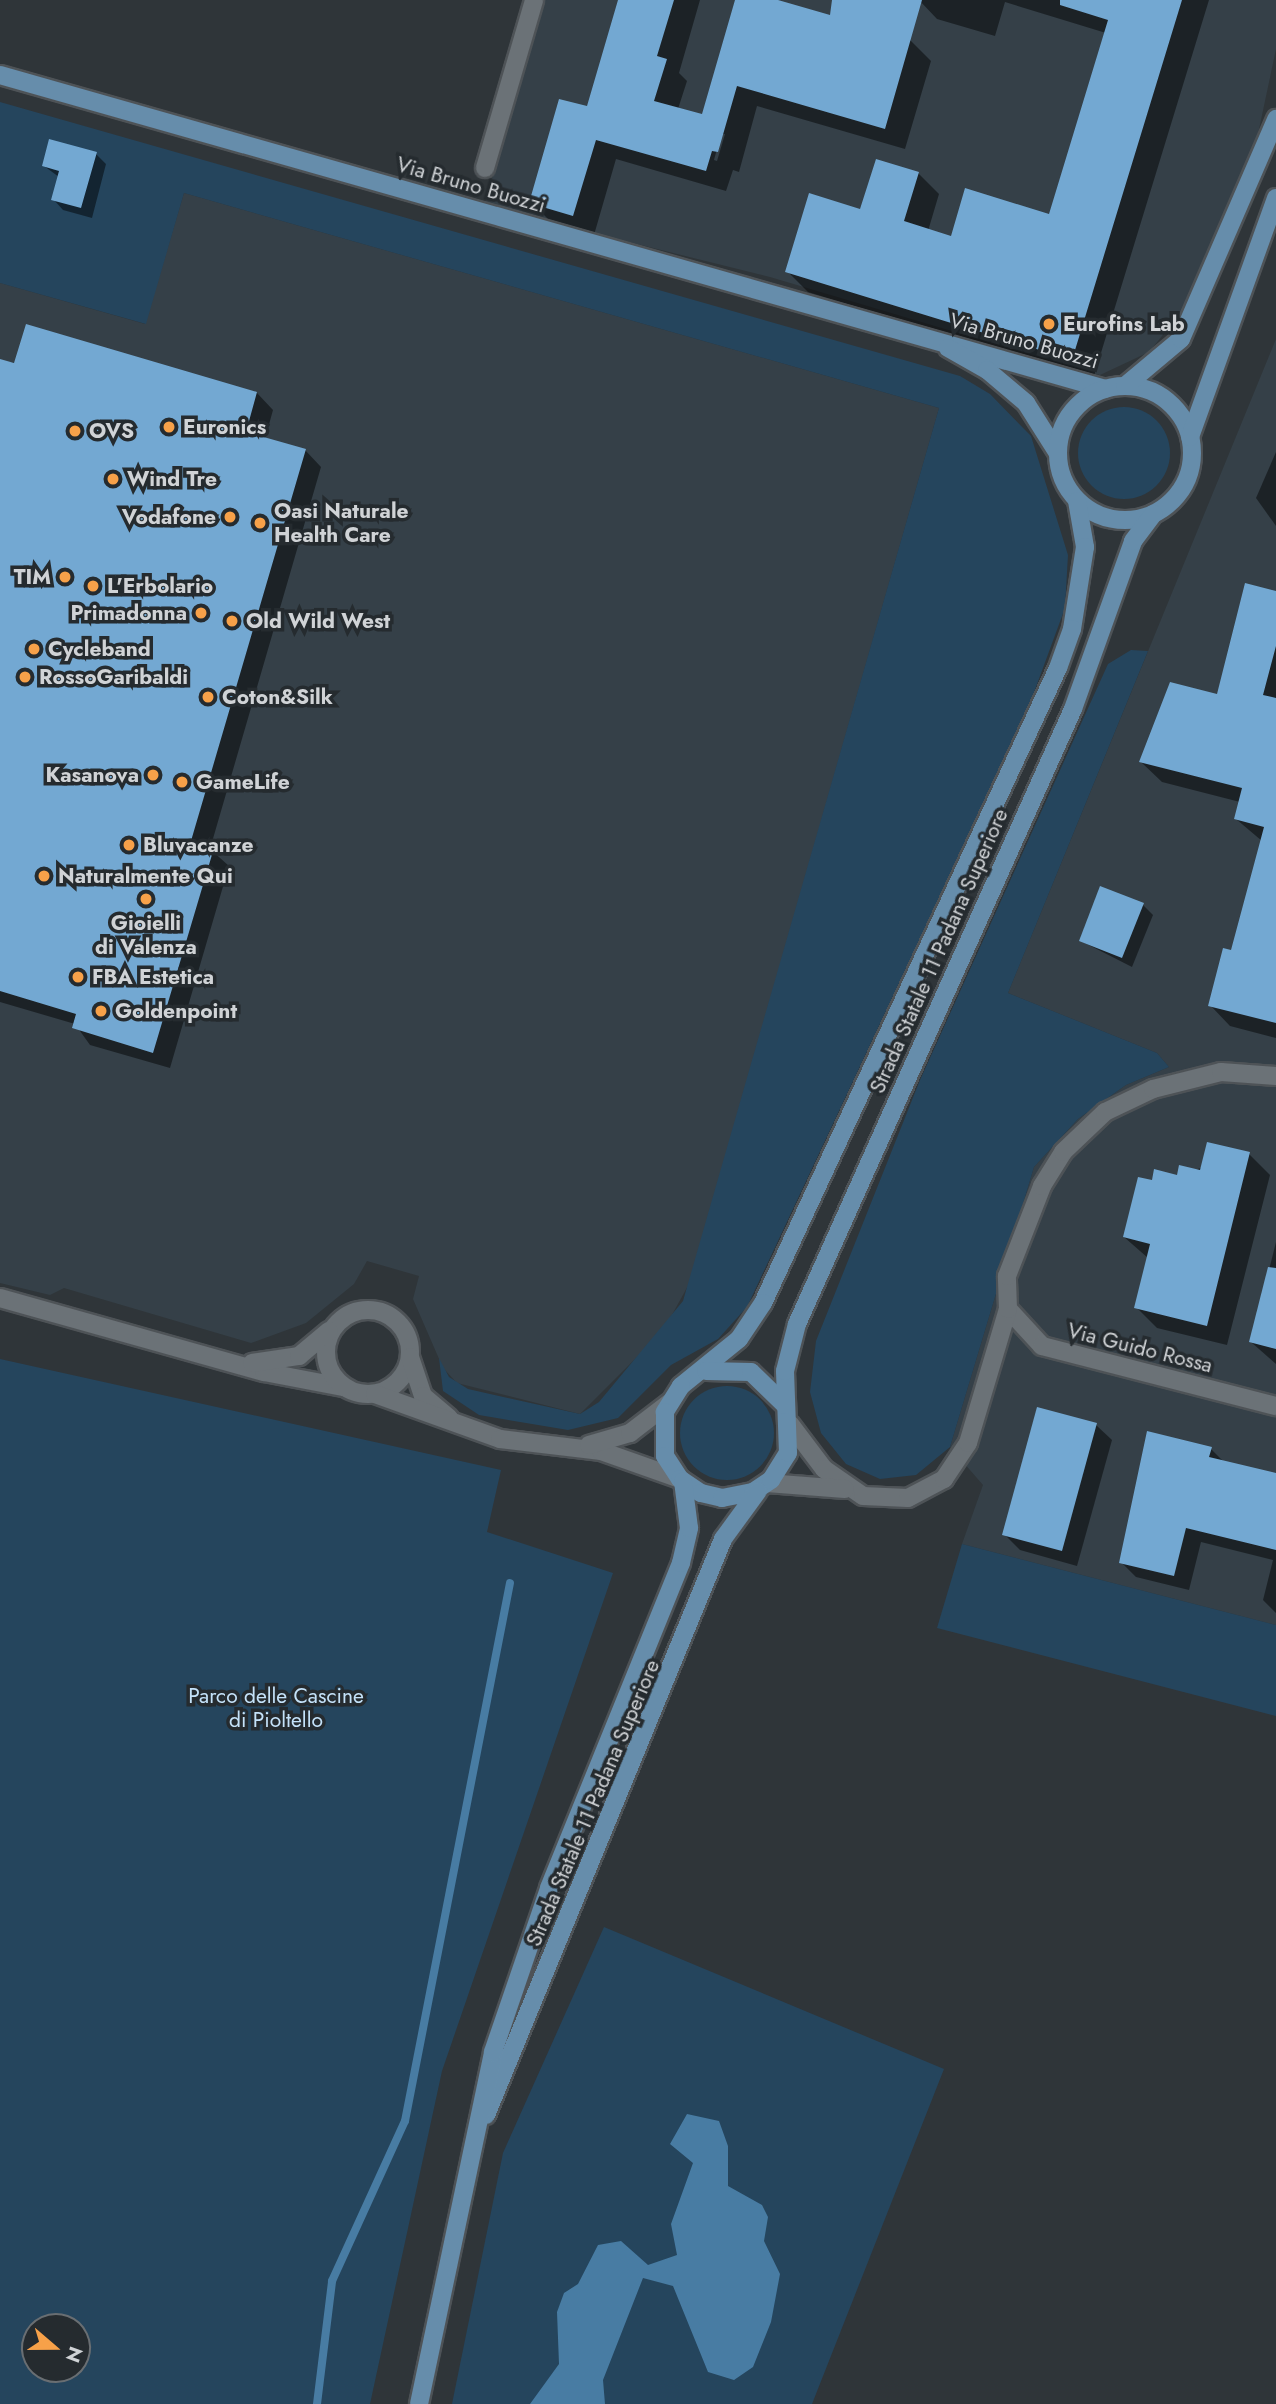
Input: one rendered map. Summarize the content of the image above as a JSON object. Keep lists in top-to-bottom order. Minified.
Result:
{"streets":{"main road":["Via Bruno Buozzi","Strada Statale 11 Padana Superiore"],"street":["Via Guido Rossa"]},"crossings":[["Via Bruno Buozzi","Strada Statale 11 Padana Superiore"]],"parks":["Parco delle Cascine di Pioltello"],"places":["Eurofins Lab","Euronics","OVS","Wind Tre","Vodafone","Oasi Naturale Health Care","TIM","L'Erbolario","Primadonna","Old Wild West","Cycleband","RossoGaribaldi","Coton&Silk","Kasanova","GameLife","Bluvacanze","Naturalmente Qui","Gioielli di Valenza","FBA Estetica","Goldenpoint"],"north":"right"}
